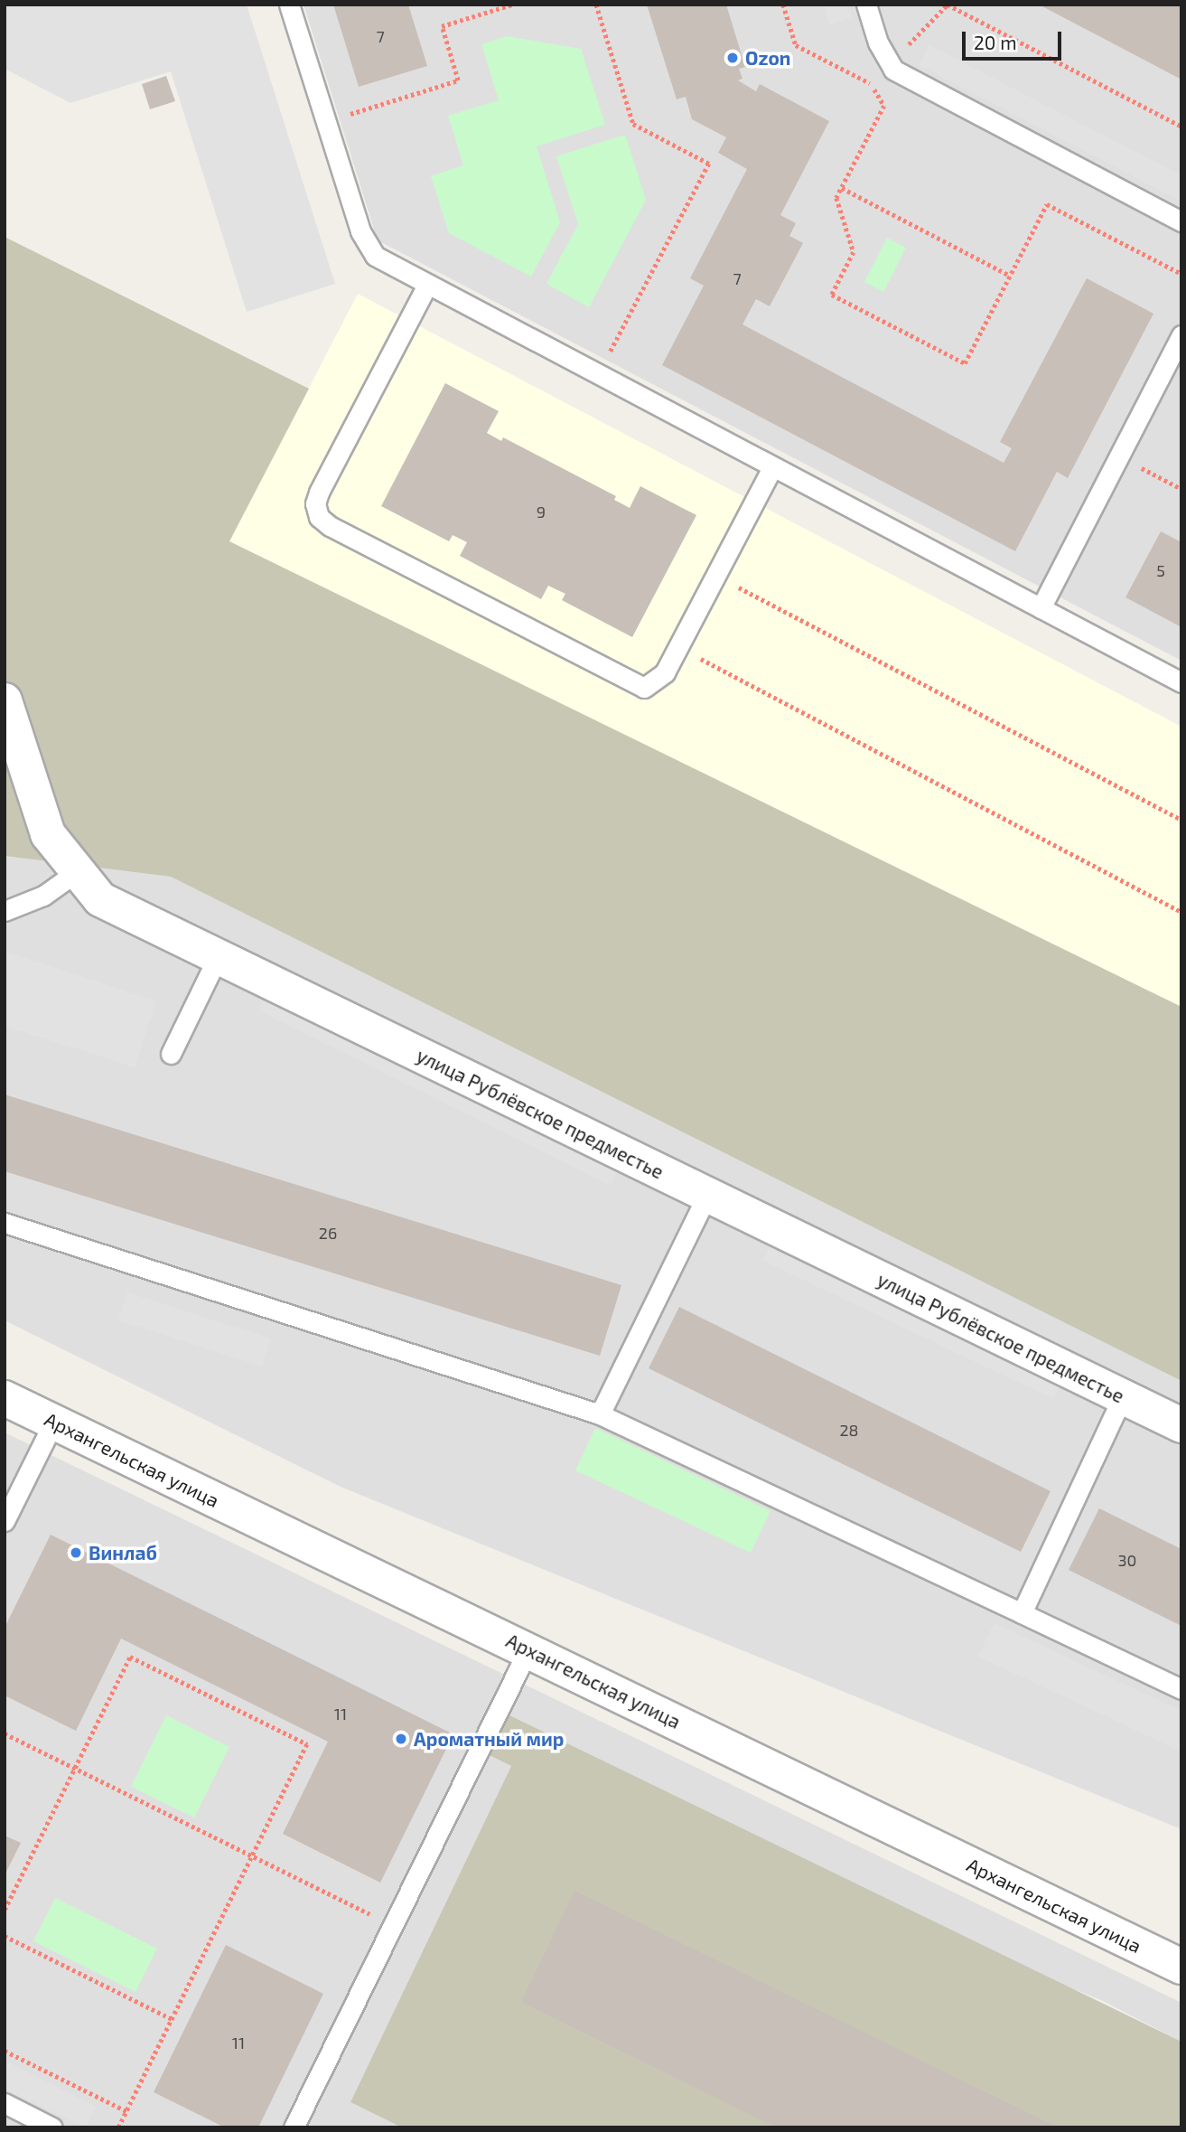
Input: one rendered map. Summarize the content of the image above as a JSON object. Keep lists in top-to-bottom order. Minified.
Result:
{"streets":{"street":["улица Рублёвское предместье","Архангельская улица"]},"places":["Ozon","Винлаб","Ароматный мир"],"house_numbers":["7","7","9","5","26","28","30","11","11"],"scale_bar":"20 m"}
